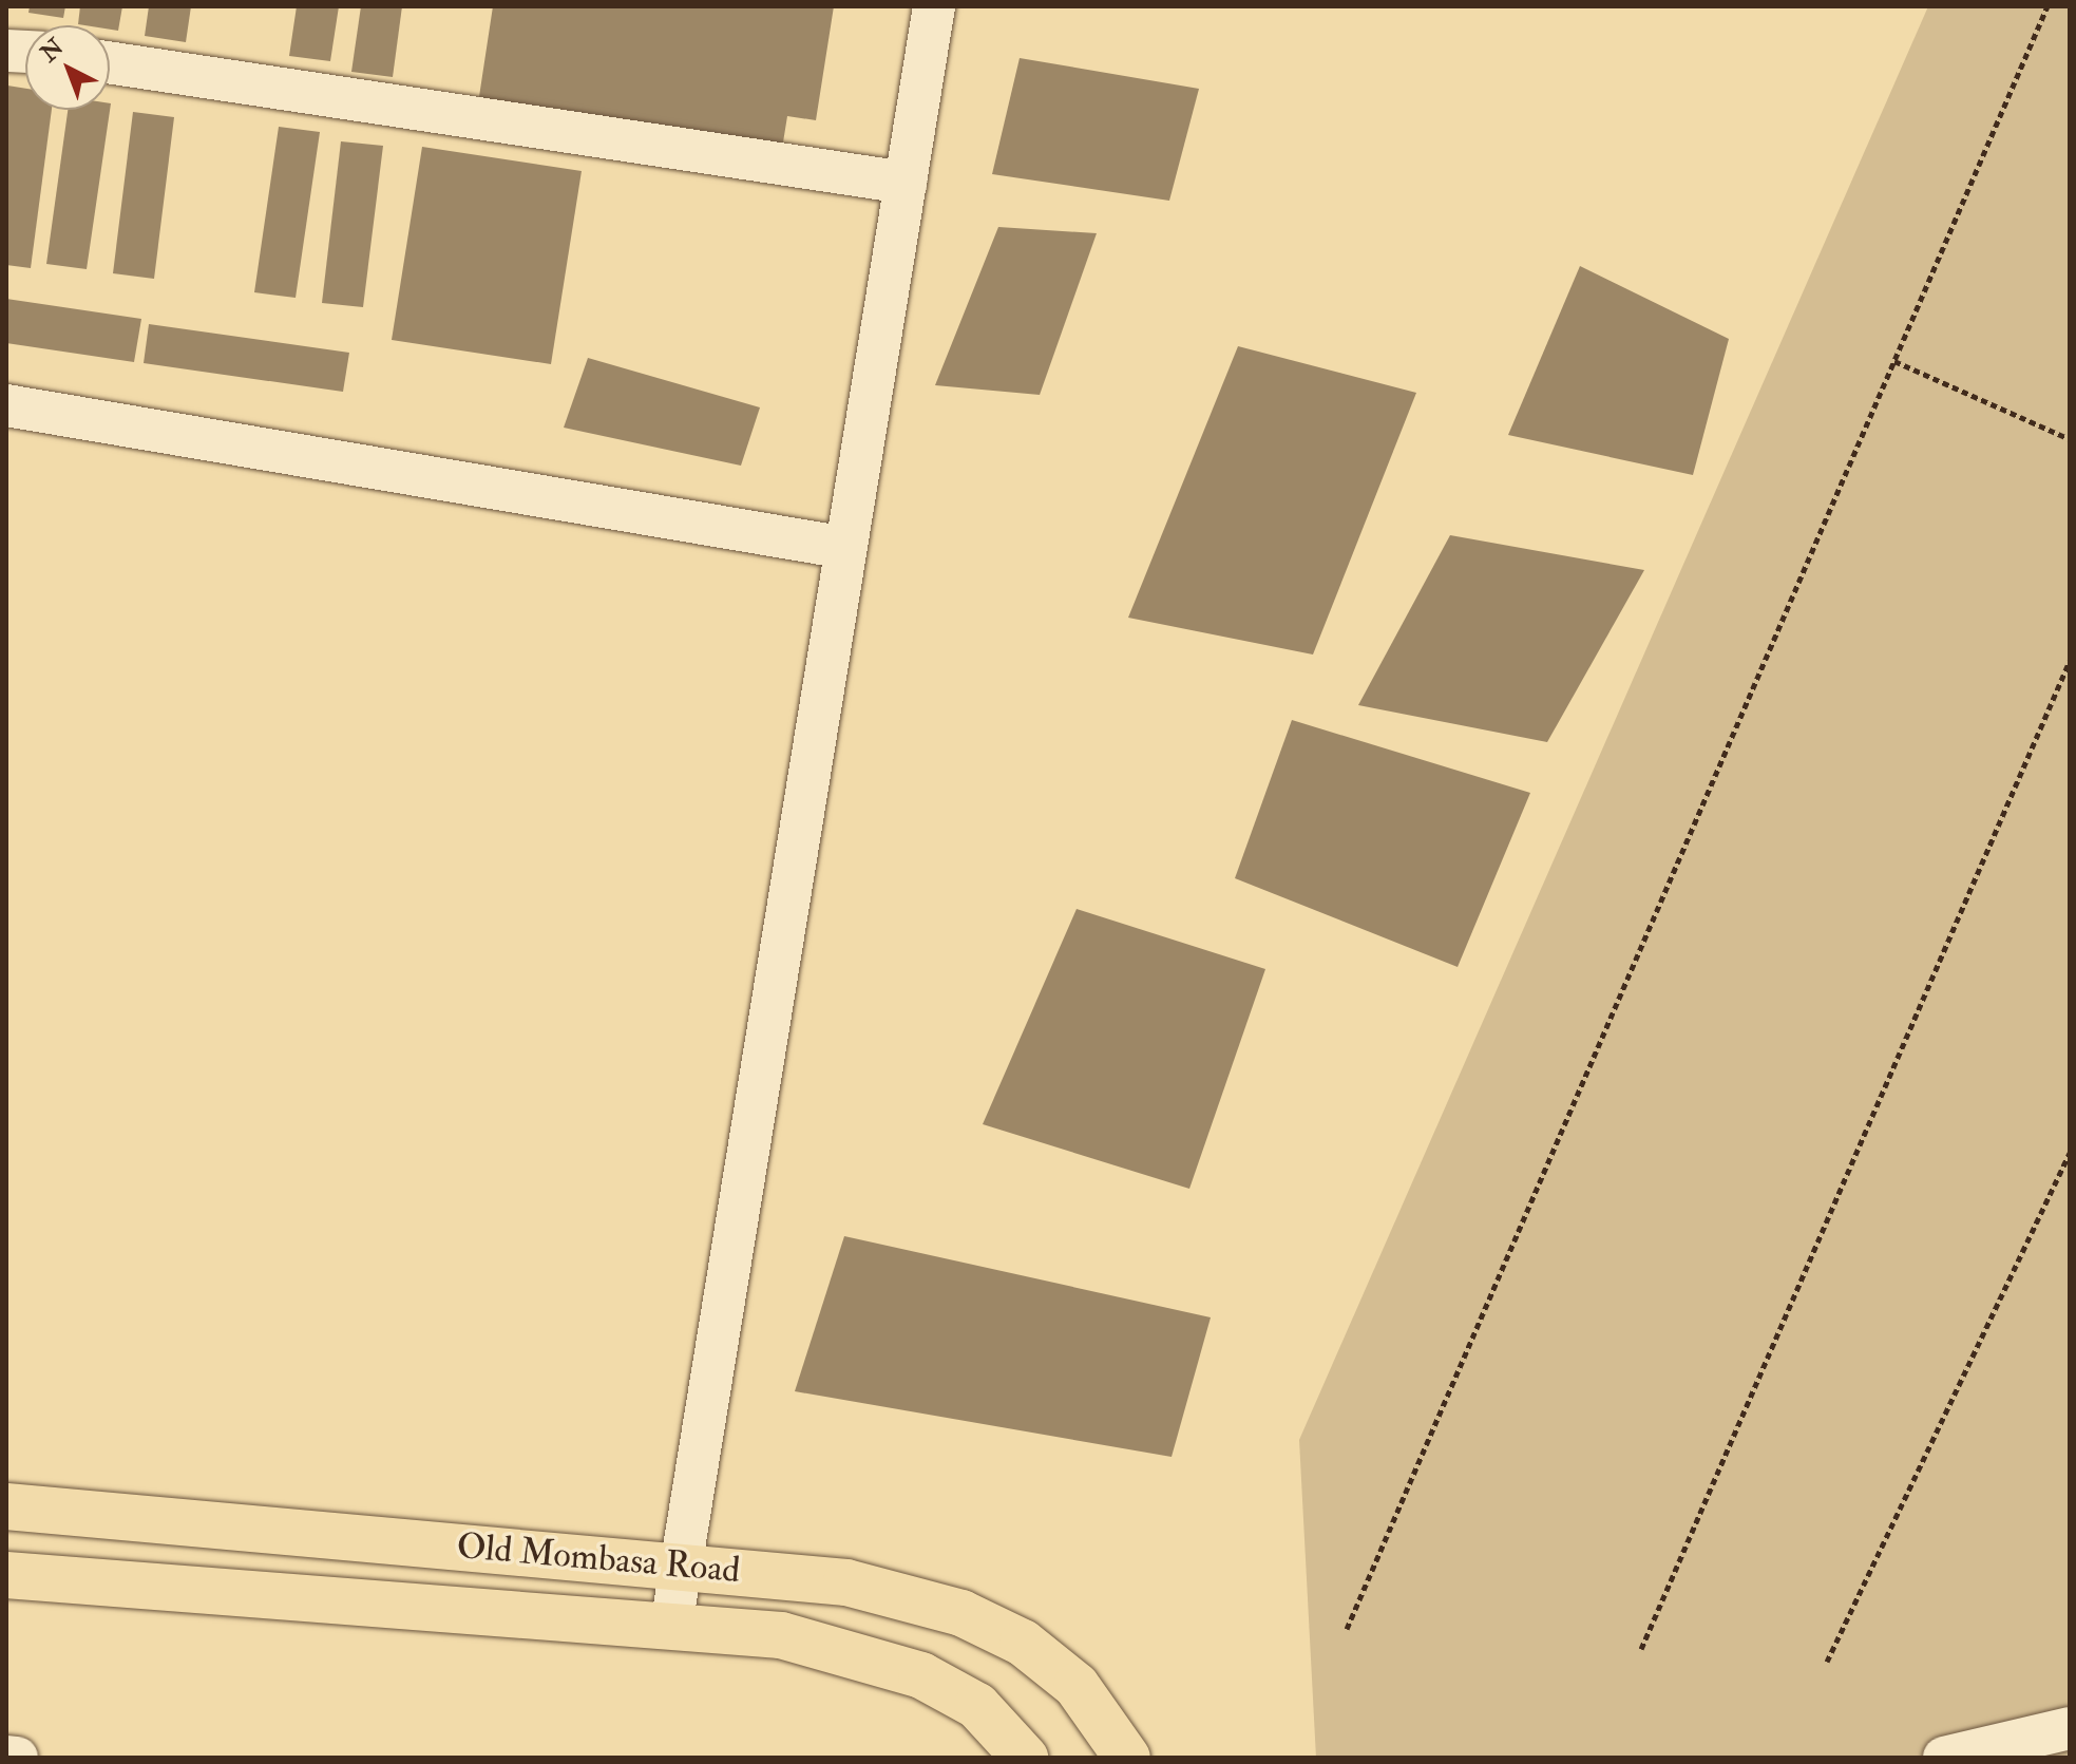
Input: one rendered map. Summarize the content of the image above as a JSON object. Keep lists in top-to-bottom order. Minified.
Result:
{"streets":{"main road":["Old Mombasa Road"]},"north":"top left"}
